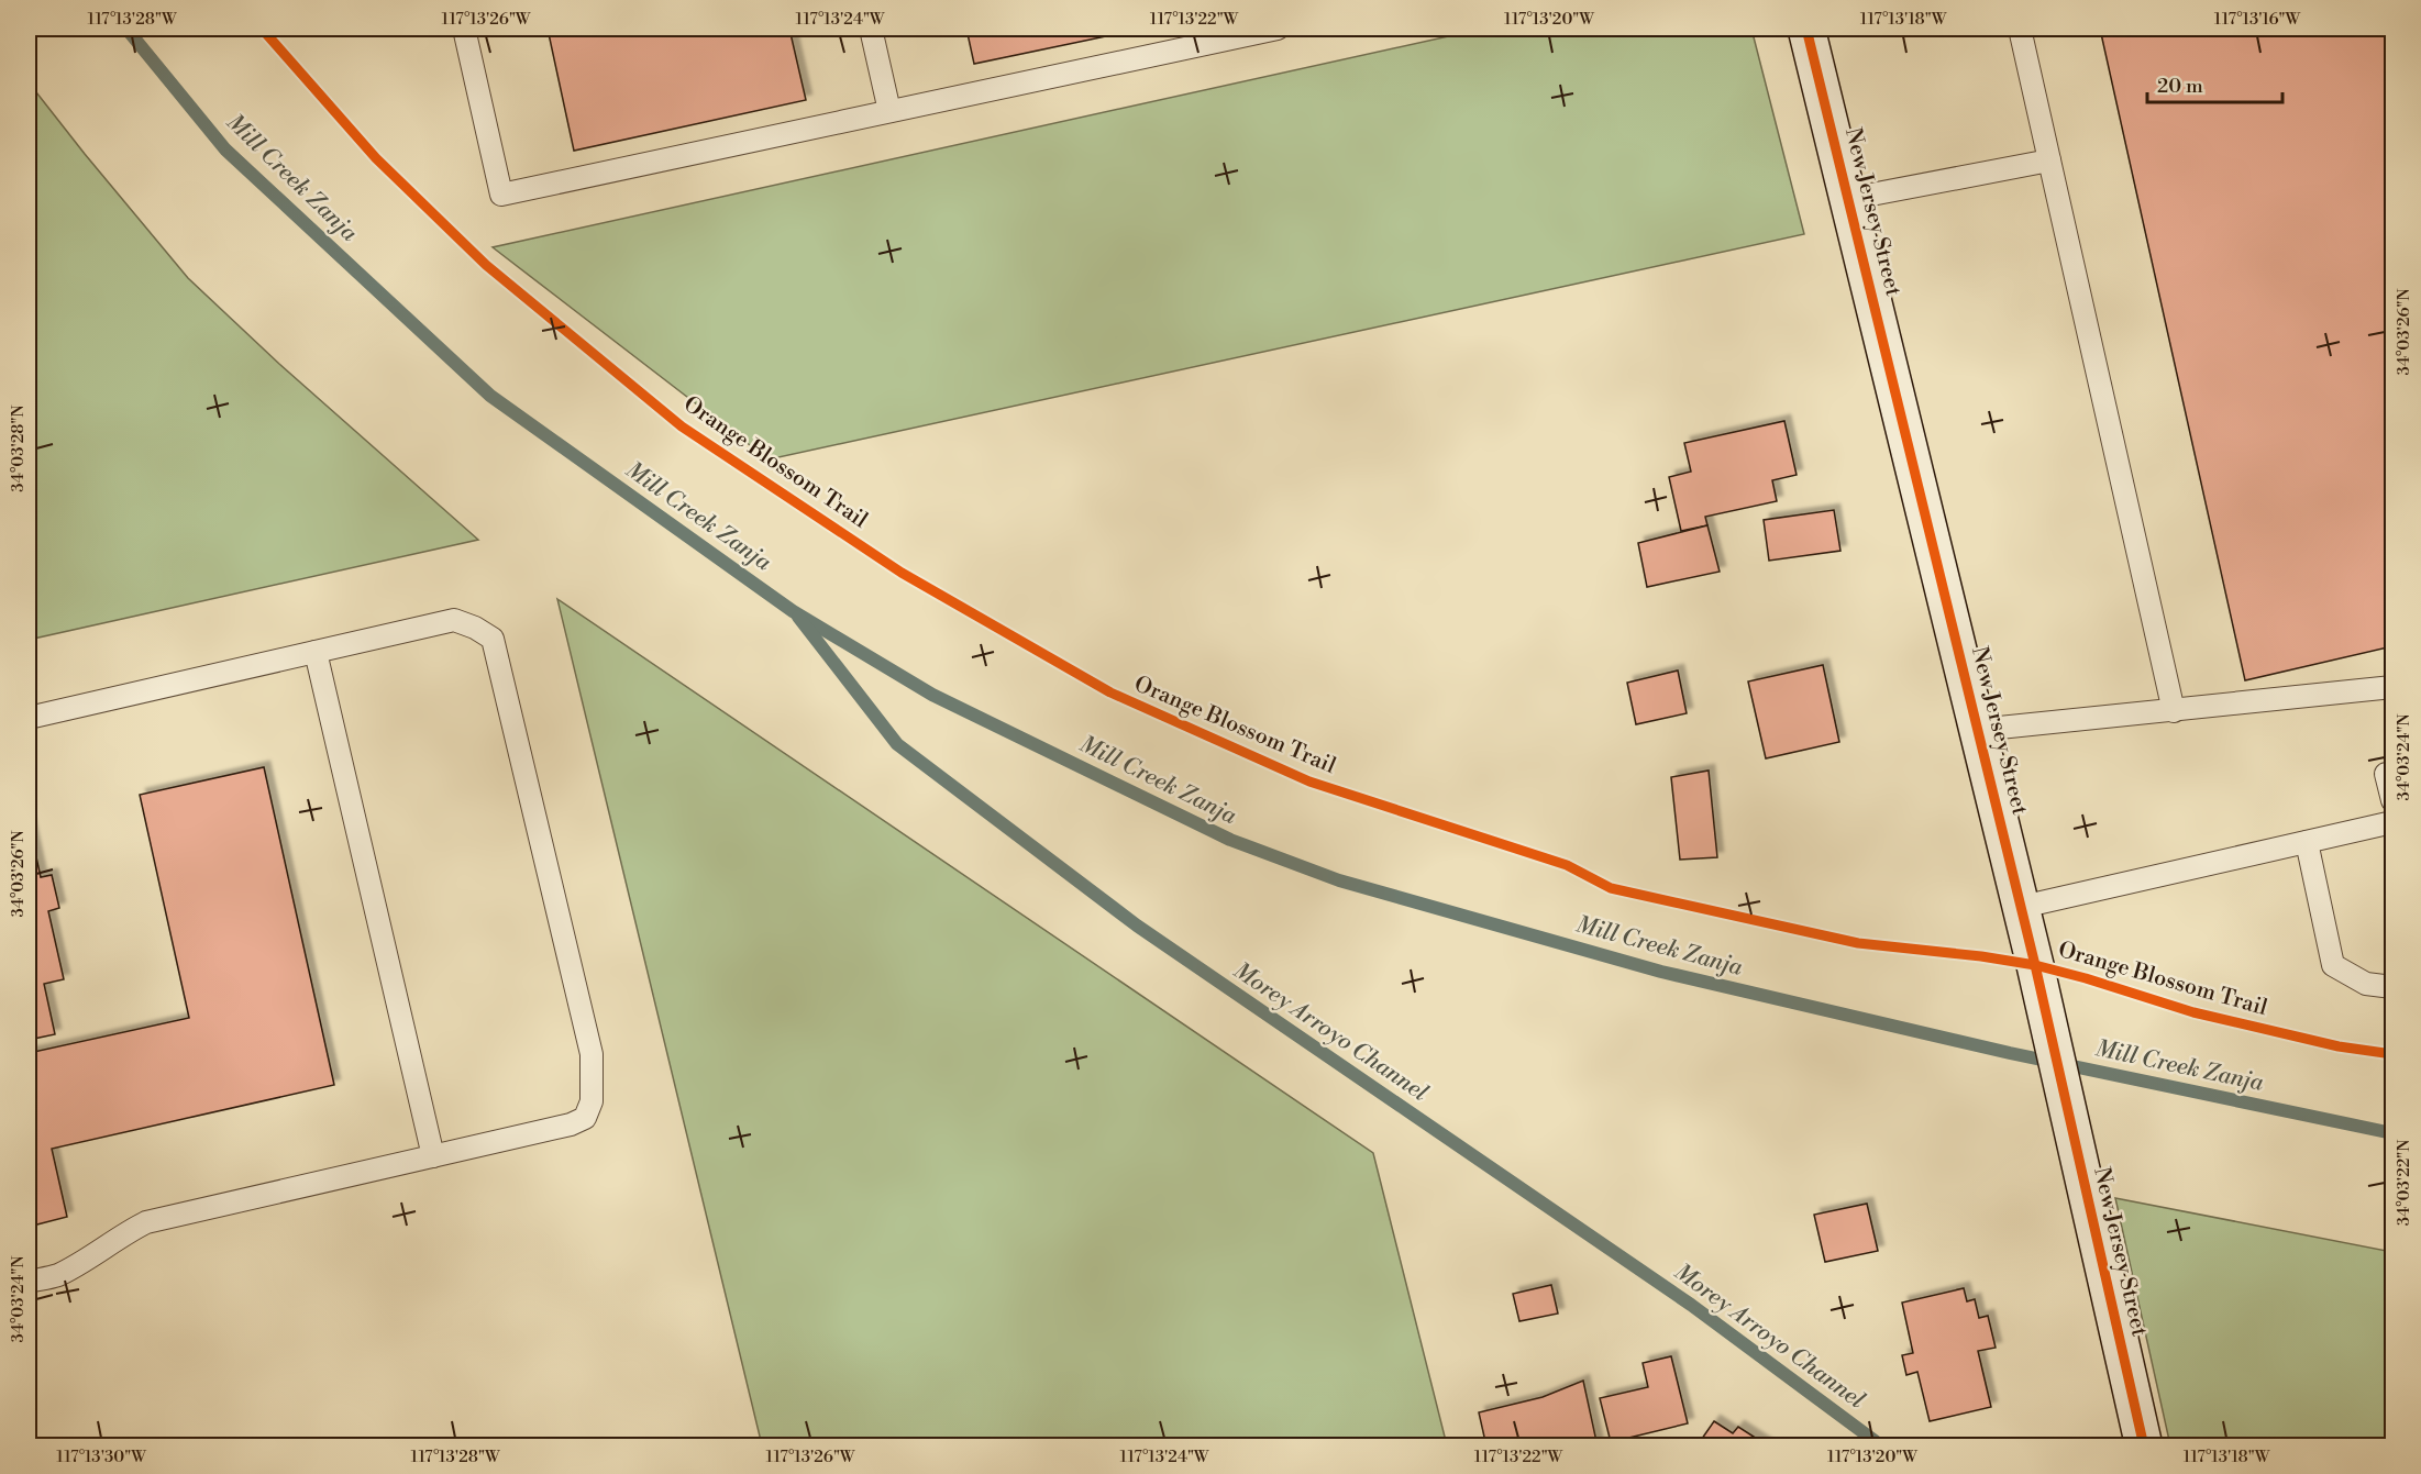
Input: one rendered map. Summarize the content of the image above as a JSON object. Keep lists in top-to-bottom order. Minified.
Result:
{"streets":{"street":["New Jersey Street"],"cycle path":["Orange Blossom Trail"]},"water":["Mill Creek Zanja","Morey Arroyo Channel"],"scale_bar":"20 m","coordinates":["117°13'28\"W","117°13'26\"W","117°13'24\"W","117°13'22\"W","117°13'20\"W","117°13'18\"W","117°13'16\"W","34°03'26\"N","34°03'28\"N","34°03'24\"N","34°03'22\"N","117°13'30\"W"]}
